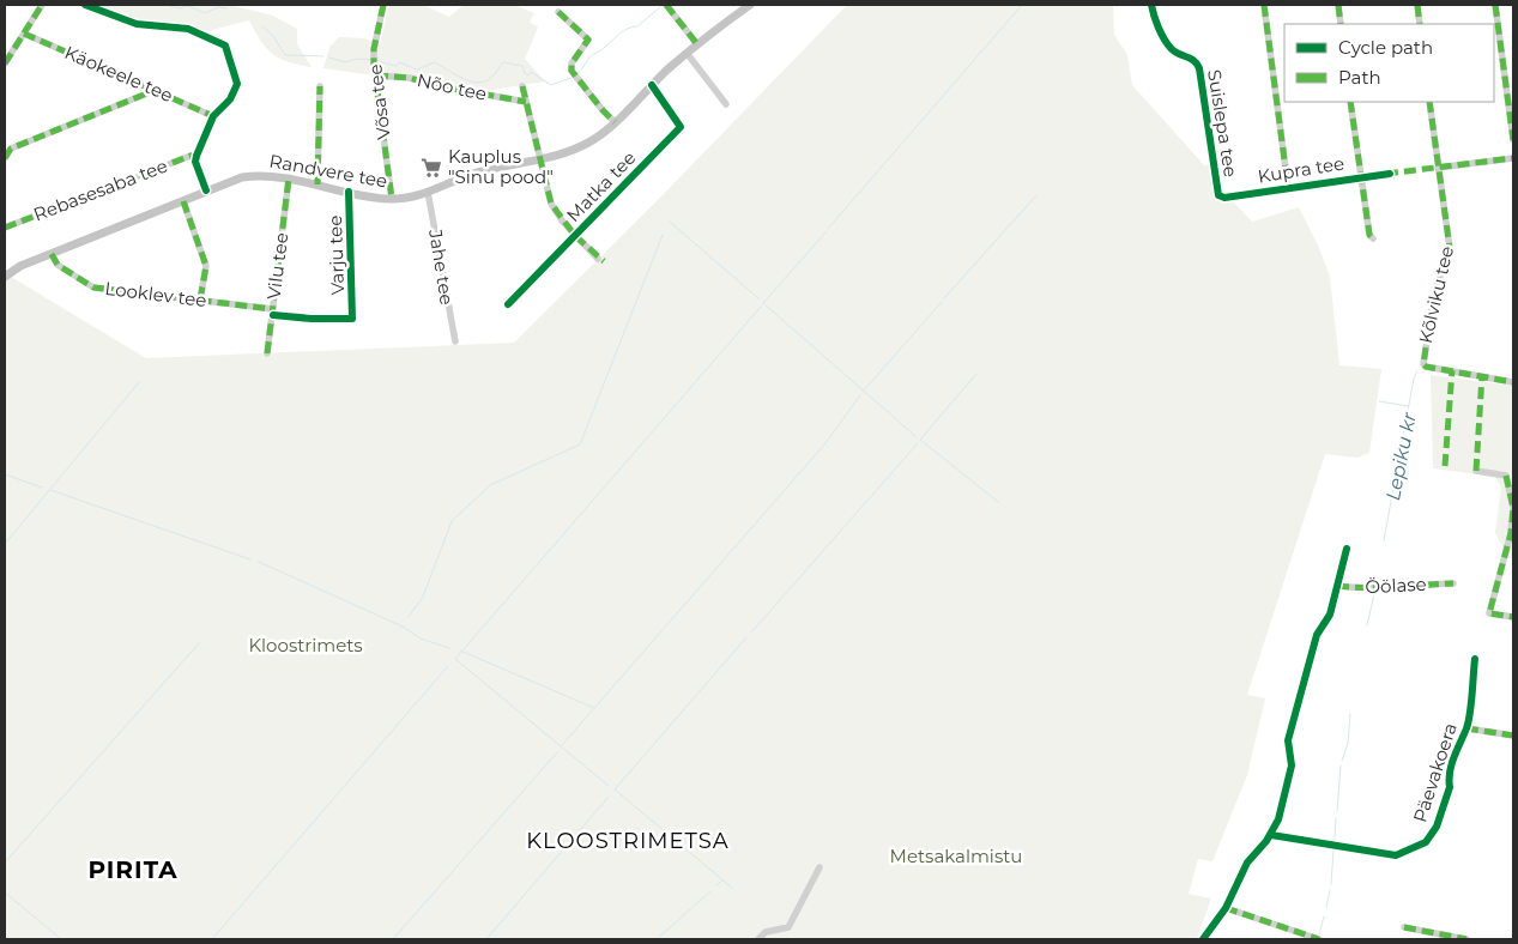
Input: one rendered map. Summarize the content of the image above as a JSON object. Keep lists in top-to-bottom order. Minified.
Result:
{"streets":{"main road":["Randvere tee"],"street":["Käokeele tee","Nõo tee","Võsa tee","Suislepa tee","Kupra tee","Matka tee","Rebasesaba tee","Varju tee","Vilu tee","Jahe tee","Looklev tee","Kõlviku tee","Öölase","Päevakoera"]},"crossings":[["Nõo tee","Võsa tee"],["Võsa tee","Randvere tee"],["Suislepa tee","Kupra tee"],["Randvere tee","Matka tee"],["Randvere tee","Varju tee"],["Randvere tee","Vilu tee"],["Randvere tee","Jahe tee"],["Randvere tee","Looklev tee"],["Varju tee","Looklev tee"],["Vilu tee","Looklev tee"]],"districts":["KLOOSTRIMETSA","PIRITA"],"water":["Lepiku kr"],"parks":["Kloostrimets","Metsakalmistu"],"places":{"supermarket":["Kauplus \"Sinu pood\""]},"legend":["Cycle path","Path"]}
